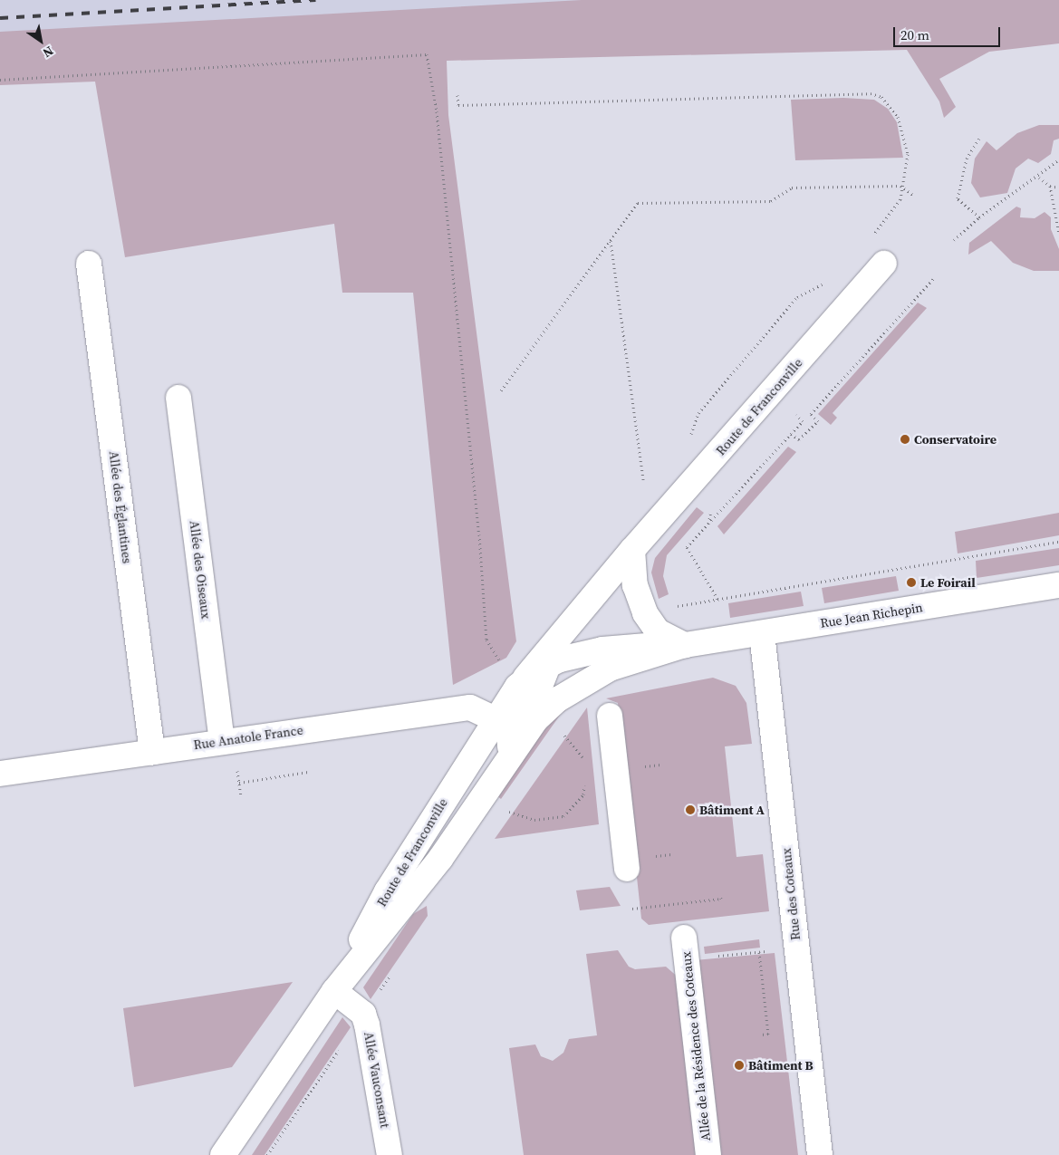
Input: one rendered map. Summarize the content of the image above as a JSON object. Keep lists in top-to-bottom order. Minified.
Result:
{"streets":{"street":["Route de Franconville","Allée des Églantines","Allée des Oiseaux","Rue Jean Richepin","Rue Anatole France","Rue des Coteaux","Allée de la Résidence des Coteaux","Allée Vauconsant"]},"crossings":[["Route de Franconville","Rue Jean Richepin"],["Route de Franconville","Rue Anatole France"],["Route de Franconville","Allée Vauconsant"],["Allée des Églantines","Rue Anatole France"],["Allée des Oiseaux","Rue Anatole France"],["Rue Jean Richepin","Rue des Coteaux"]],"places":["Conservatoire","Le Foirail","Bâtiment A","Bâtiment B"],"scale_bar":"20 m","north":"bottom right"}
